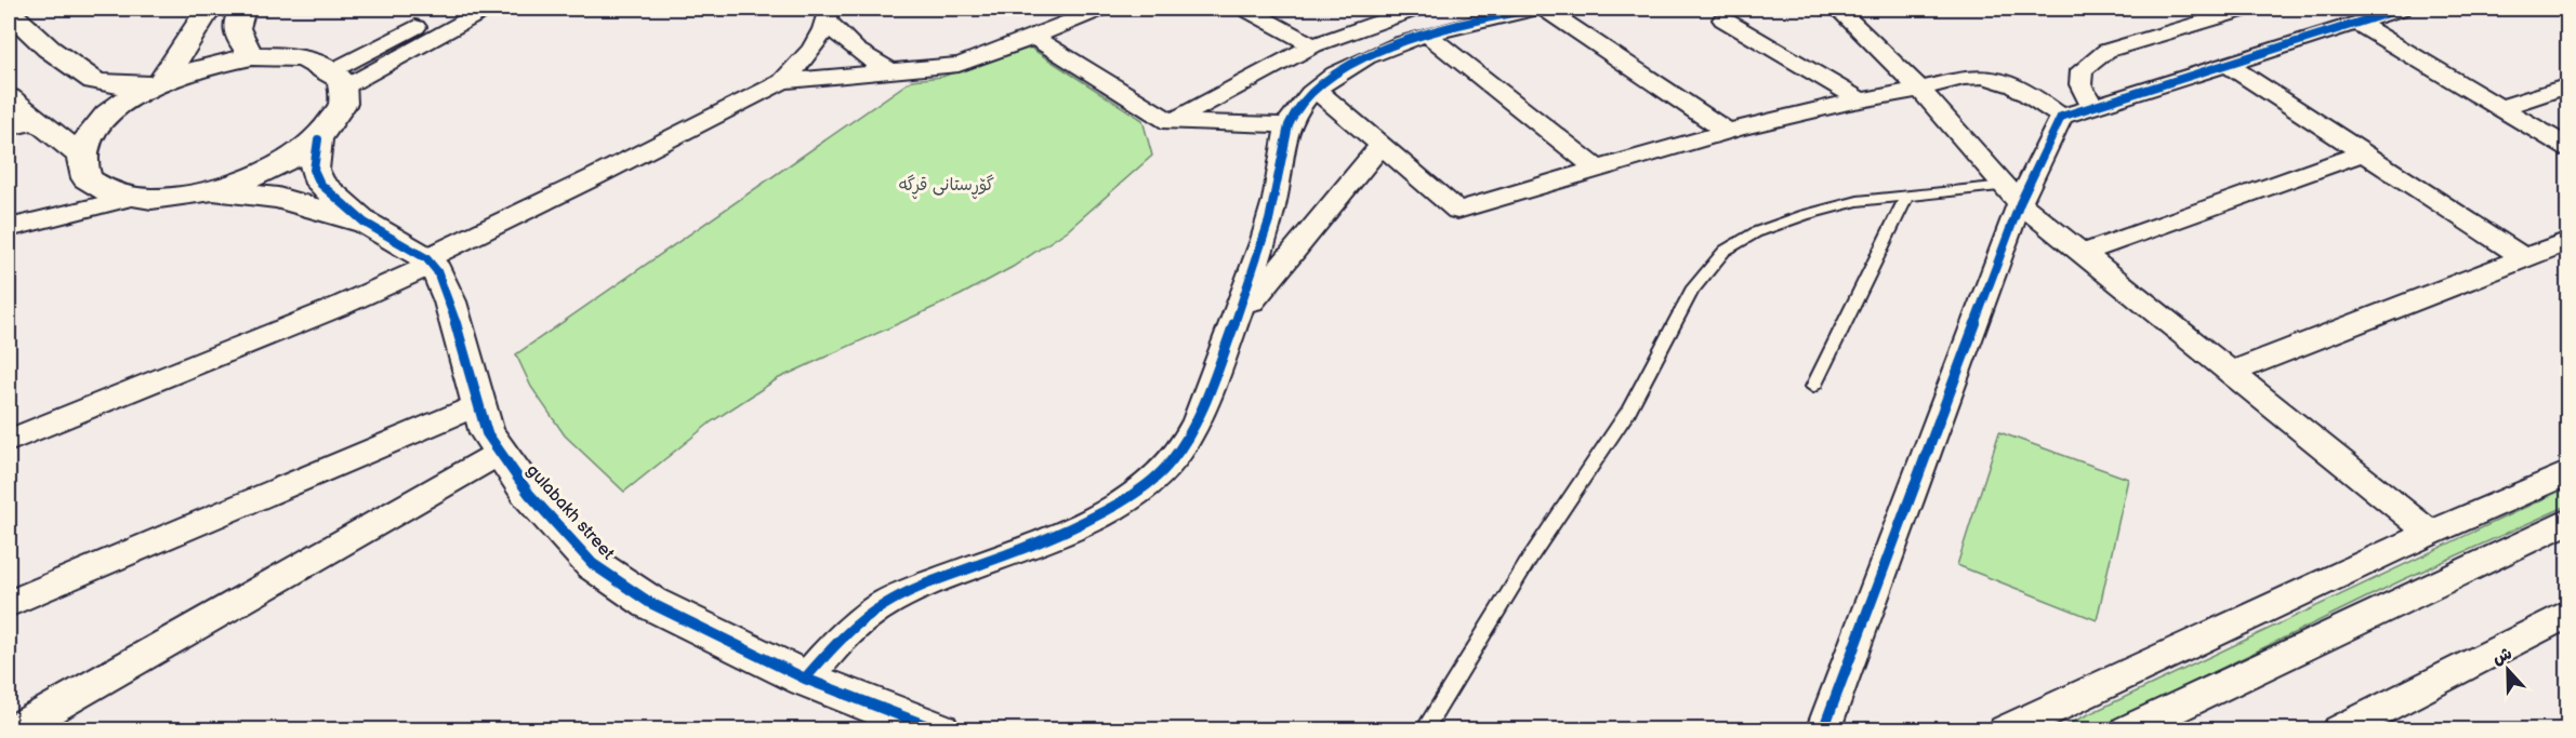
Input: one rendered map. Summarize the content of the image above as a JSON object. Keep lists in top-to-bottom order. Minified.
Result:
{"streets":{"street":["gulabakh street"]},"parks":["گۆڕستانی قڕگە"],"north":"top"}
